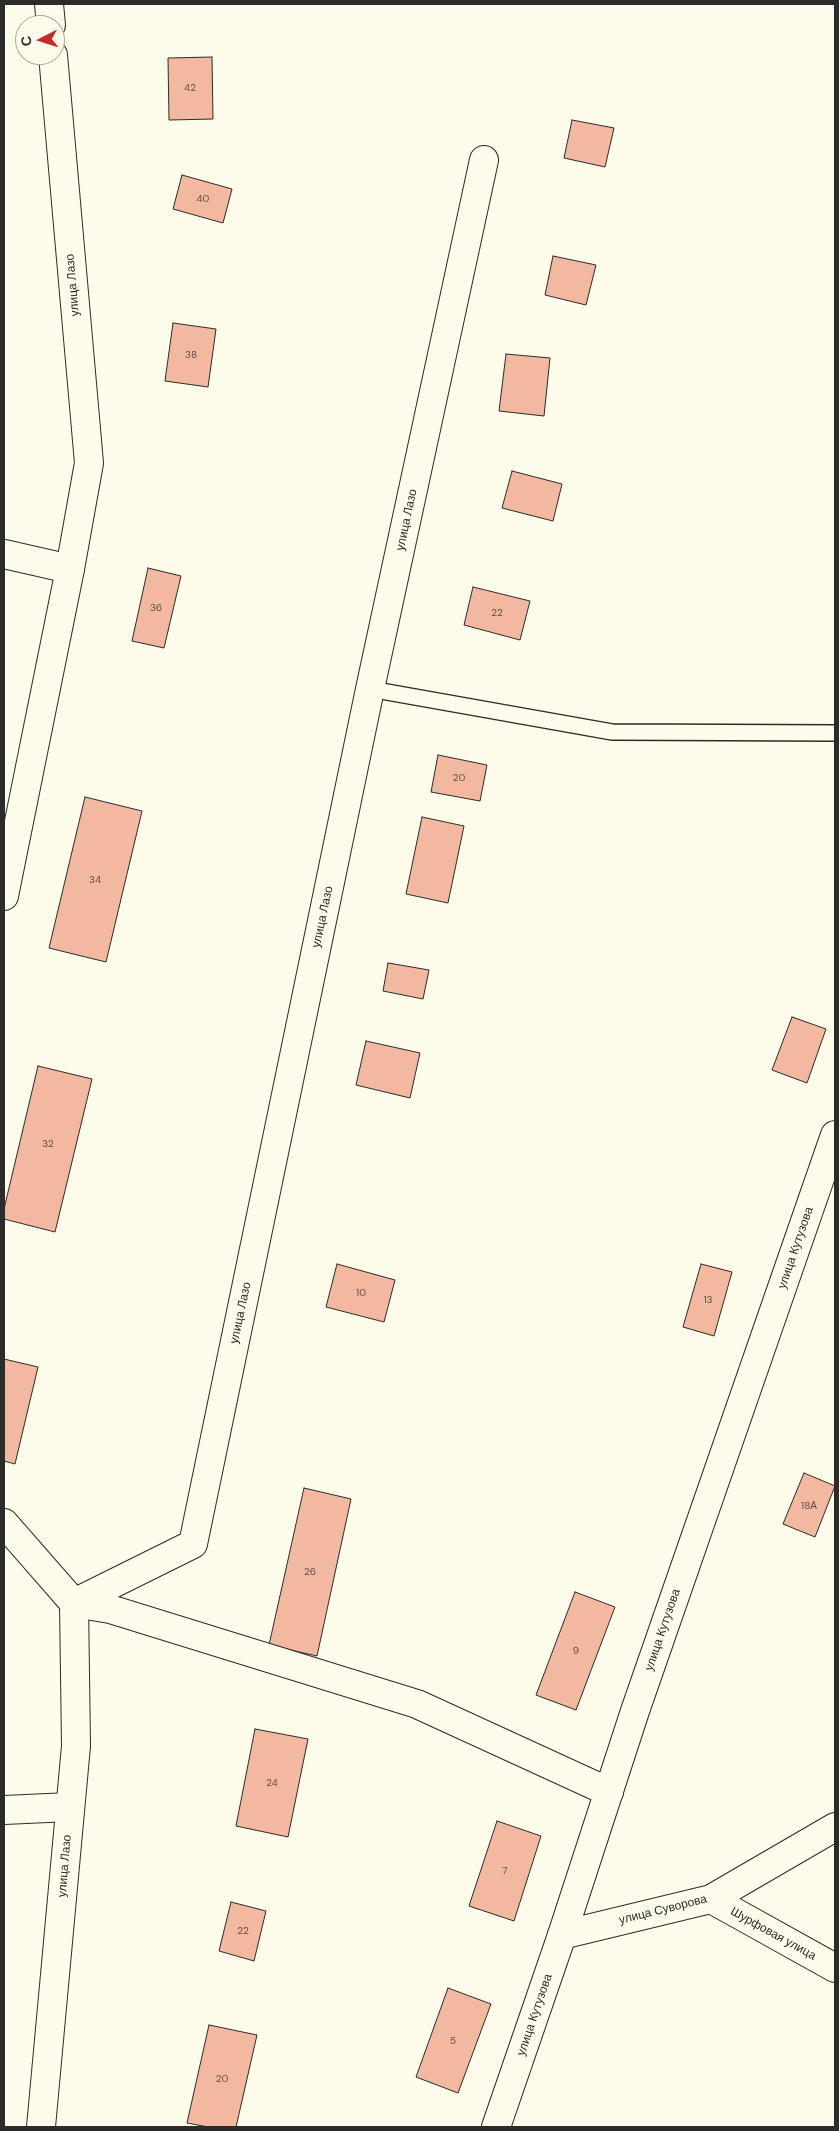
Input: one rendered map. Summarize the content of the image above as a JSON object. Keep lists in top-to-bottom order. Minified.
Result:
{"streets":{"street":["улица Лазо","улица Кутузова","улица Суворова","Шурфовая улица"]},"crossings":[["улица Кутузова","улица Суворова"],["улица Суворова","Шурфовая улица"]],"house_numbers":["42","40","38","36","22","20","34","32","10","13","18А","26","9","24","7","22","5","20"],"north":"left"}
